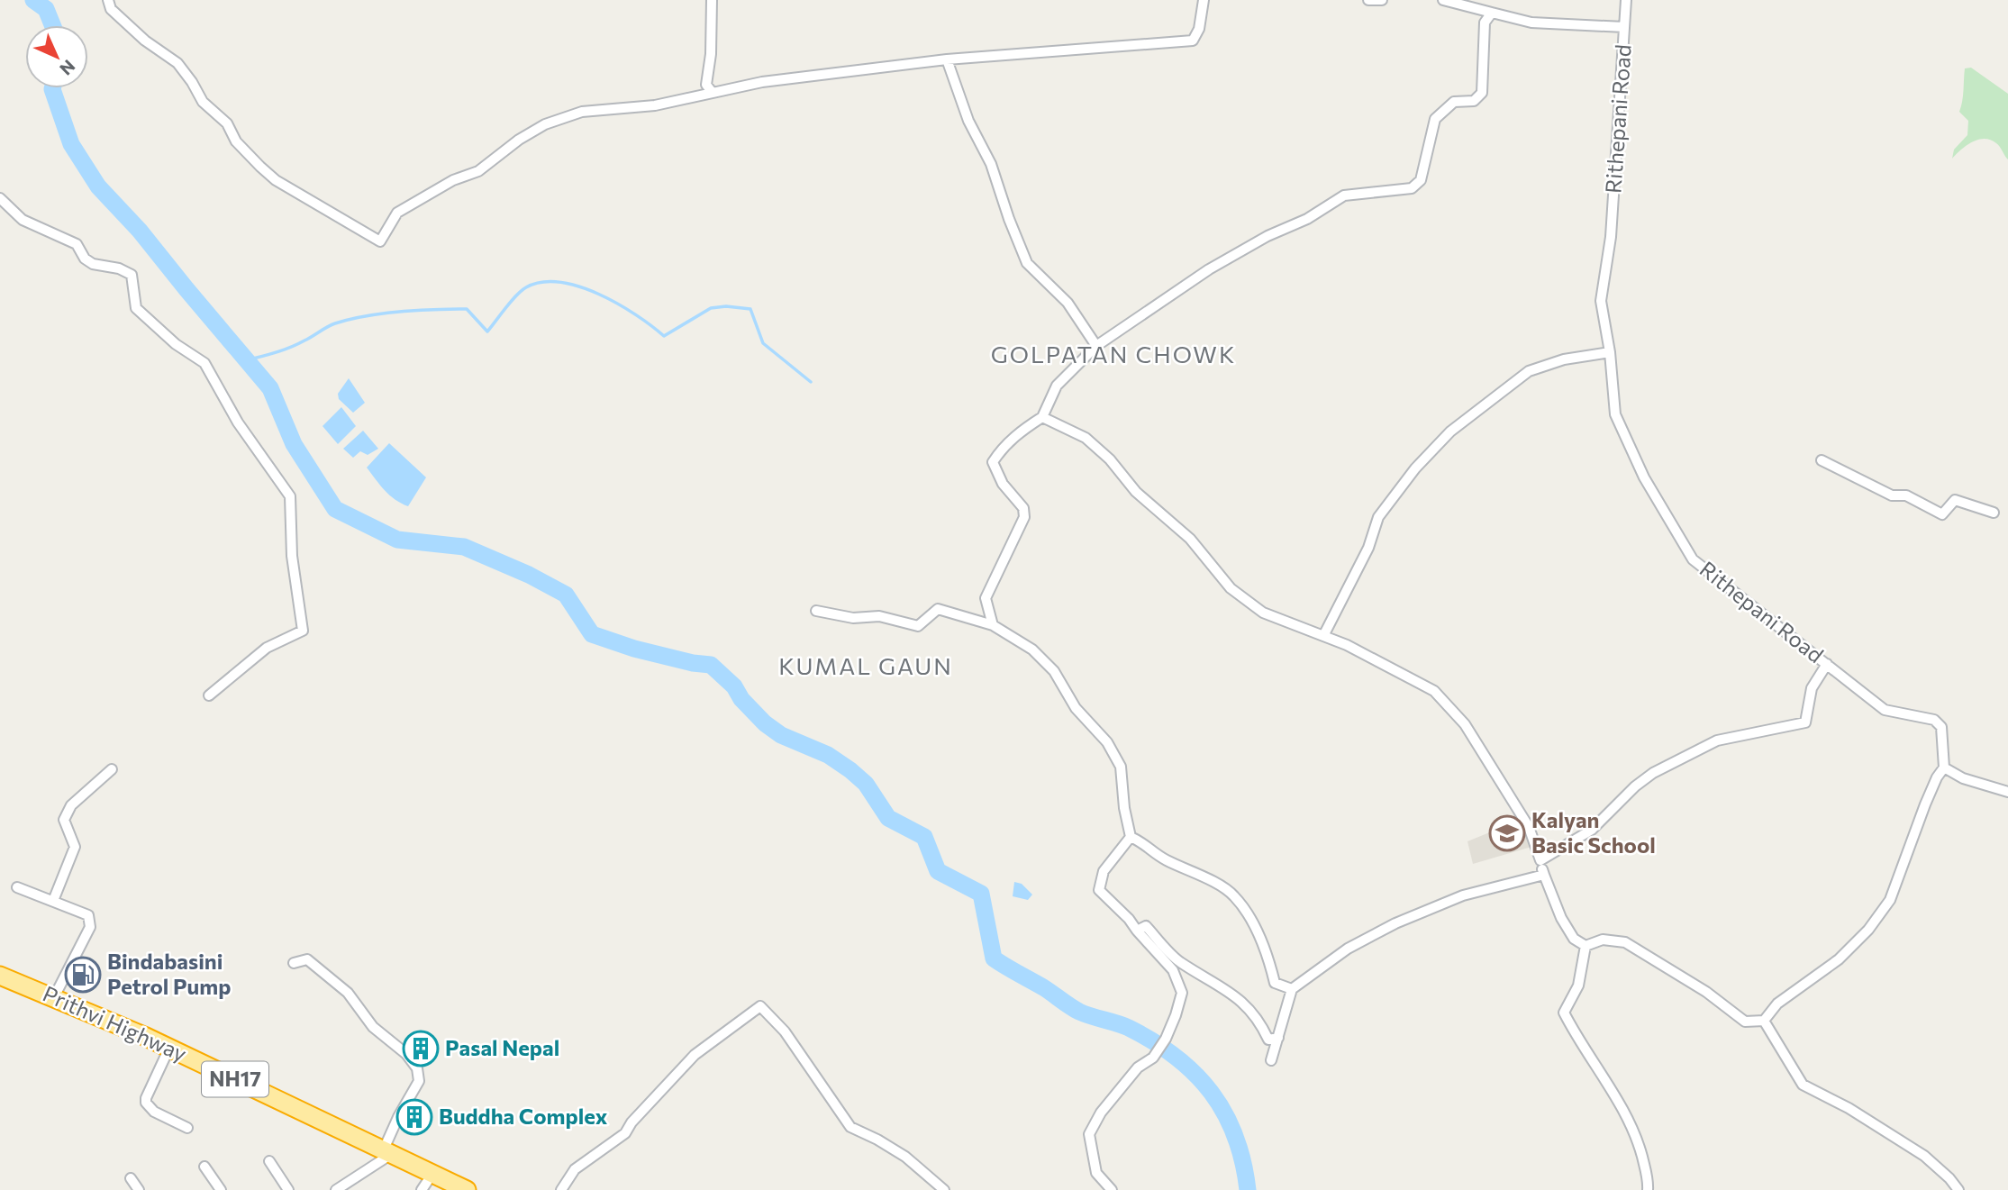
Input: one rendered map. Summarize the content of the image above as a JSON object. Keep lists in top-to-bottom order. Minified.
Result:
{"streets":{"highway":["Prithvi Highway","NH17"],"street":["Rithepani Road"]},"districts":["GOLPATAN CHOWK","KUMAL GAUN"],"places":{"school or university":["Kalyan Basic School"],"fuel station":["Bindabasini Petrol Pump"],"building":["Pasal Nepal","Buddha Complex"]},"north":"bottom right"}
